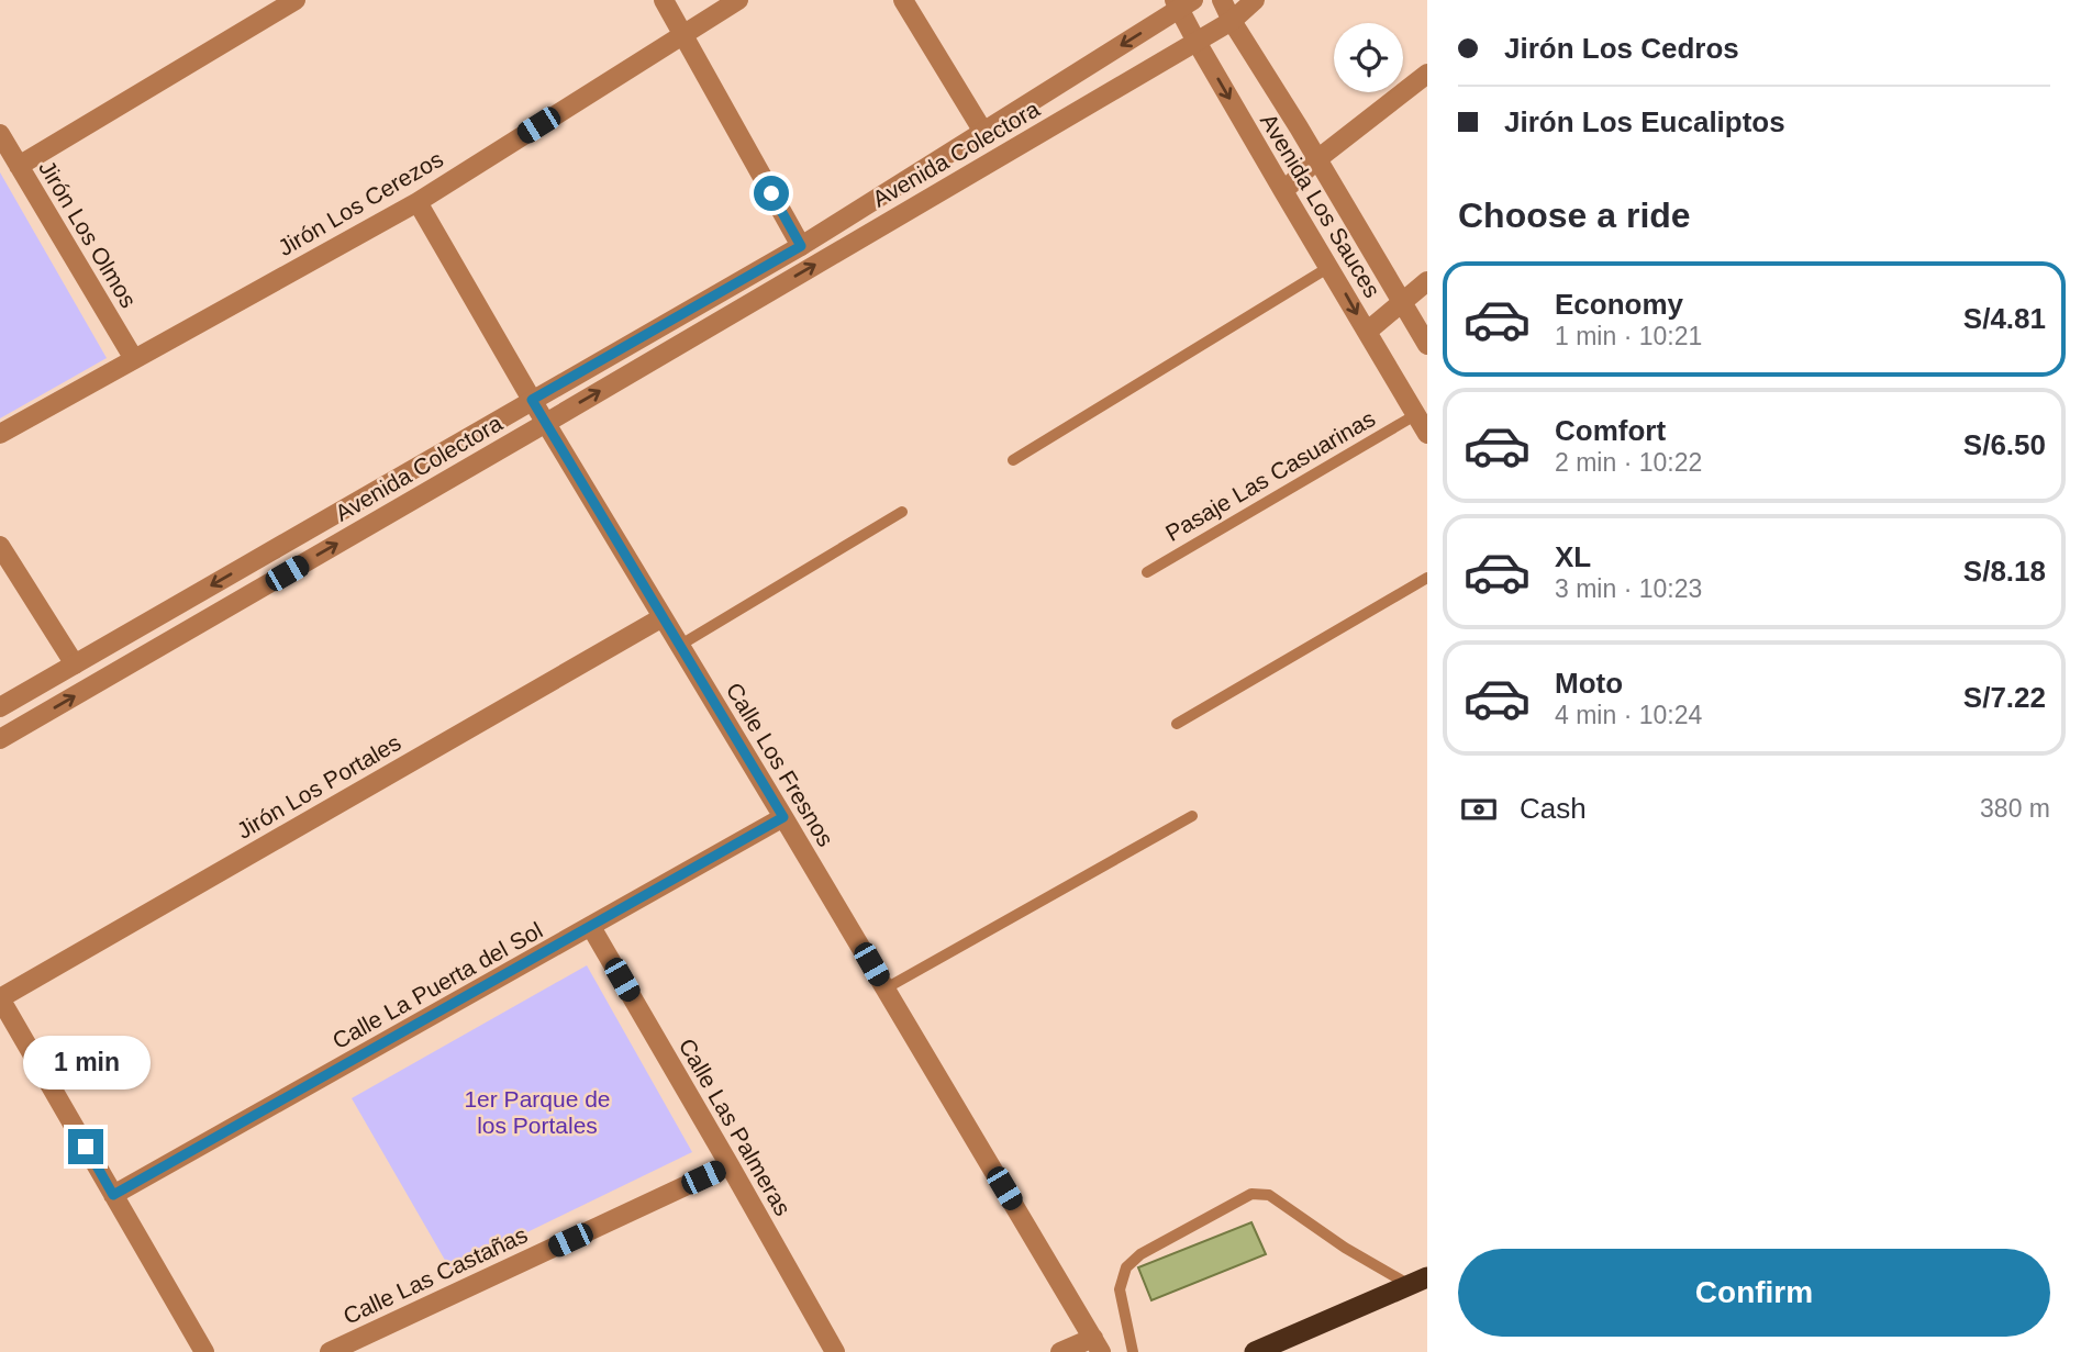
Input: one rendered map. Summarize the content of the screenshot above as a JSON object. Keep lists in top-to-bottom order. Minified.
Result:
{"streets":{"street":["Avenida Colectora","Jirón Los Cerezos","Avenida Los Sauces","Jirón Los Olmos","Calle Los Fresnos","Jirón Los Portales","Calle La Puerta del Sol","Calle Las Palmeras","Calle Las Castañas"],"lane":["Pasaje Las Casuarinas"]},"crossings":[["Avenida Colectora","Avenida Los Sauces"],["Avenida Colectora","Calle Los Fresnos"],["Jirón Los Cerezos","Jirón Los Olmos"],["Jirón Los Cerezos","Calle Los Fresnos"],["Avenida Los Sauces","Pasaje Las Casuarinas"],["Calle Los Fresnos","Jirón Los Portales"],["Calle Los Fresnos","Calle La Puerta del Sol"],["Calle La Puerta del Sol","Calle Las Palmeras"],["Calle Las Palmeras","Calle Las Castañas"]],"parks":["1er Parque de los Portales"],"page":{"banner":["Jirón Los Cedros","Jirón Los Eucaliptos"],"heading":"Choose a ride","list":[{"name":"Economy","note":"1 min · 10:21","value":"S/4.81"},{"name":"Comfort","note":"2 min · 10:22","value":"S/6.50"},{"name":"XL","note":"3 min · 10:23","value":"S/8.18"},{"name":"Moto","note":"4 min · 10:24","value":"S/7.22"}],"pay":["Cash","380 m"],"bubble":"1 min","buttons":"Confirm"}}
